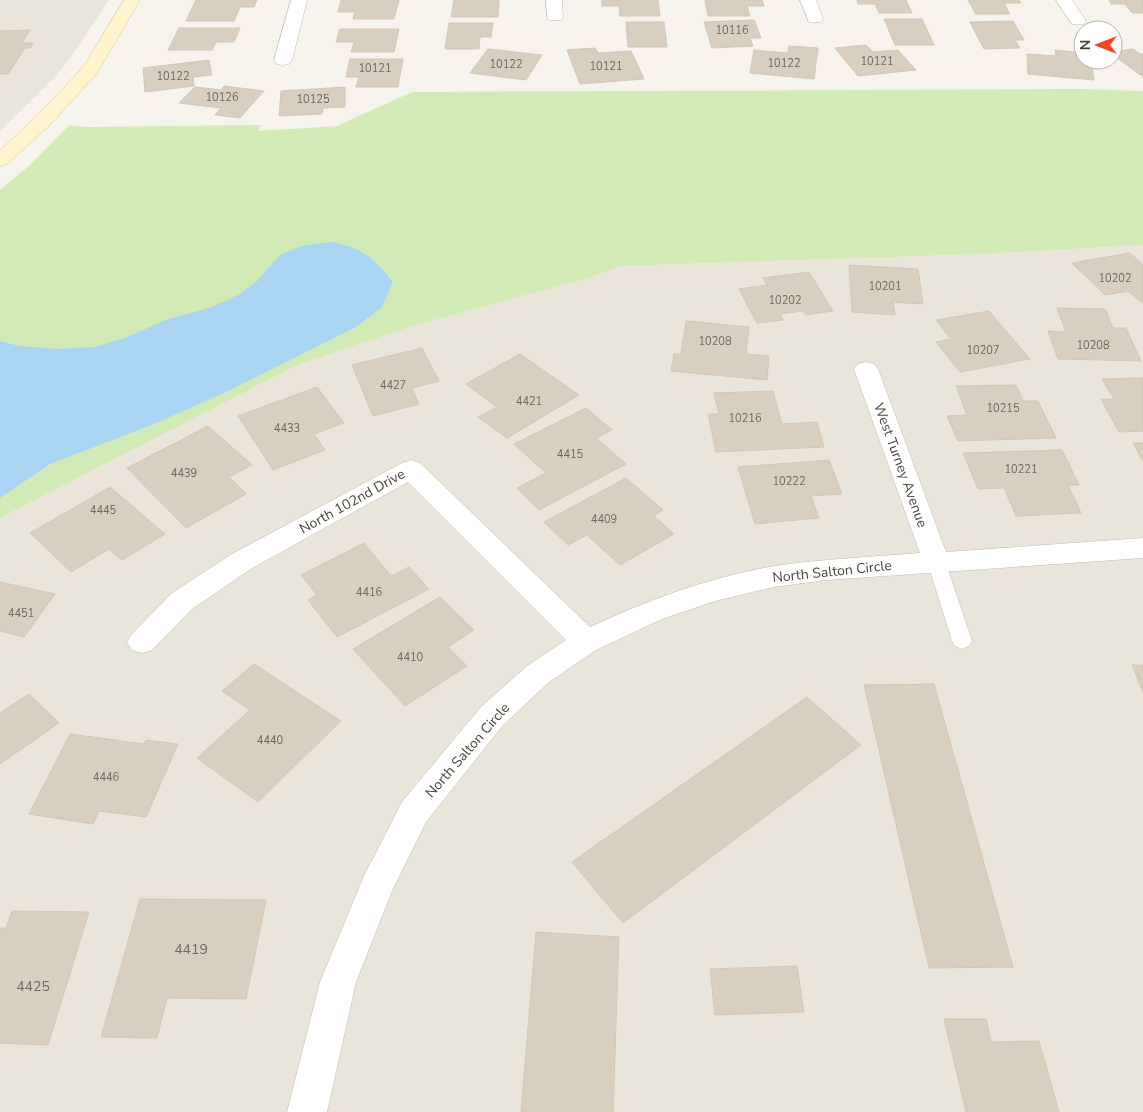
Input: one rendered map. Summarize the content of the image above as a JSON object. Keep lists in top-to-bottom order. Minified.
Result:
{"streets":{"street":["West Turney Avenue","North 102nd Drive","North Salton Circle"]},"crossings":[["West Turney Avenue","North Salton Circle"],["North 102nd Drive","North Salton Circle"]],"house_numbers":["10116","10121","10122","10122","10121","10121","10122","10126","10125","10202","10201","10202","10208","10208","10207","4427","4421","10215","10216","4433","4415","10221","4439","10222","4445","4409","4416","4451","4410","4440","4446","4419","4425"],"north":"left"}
